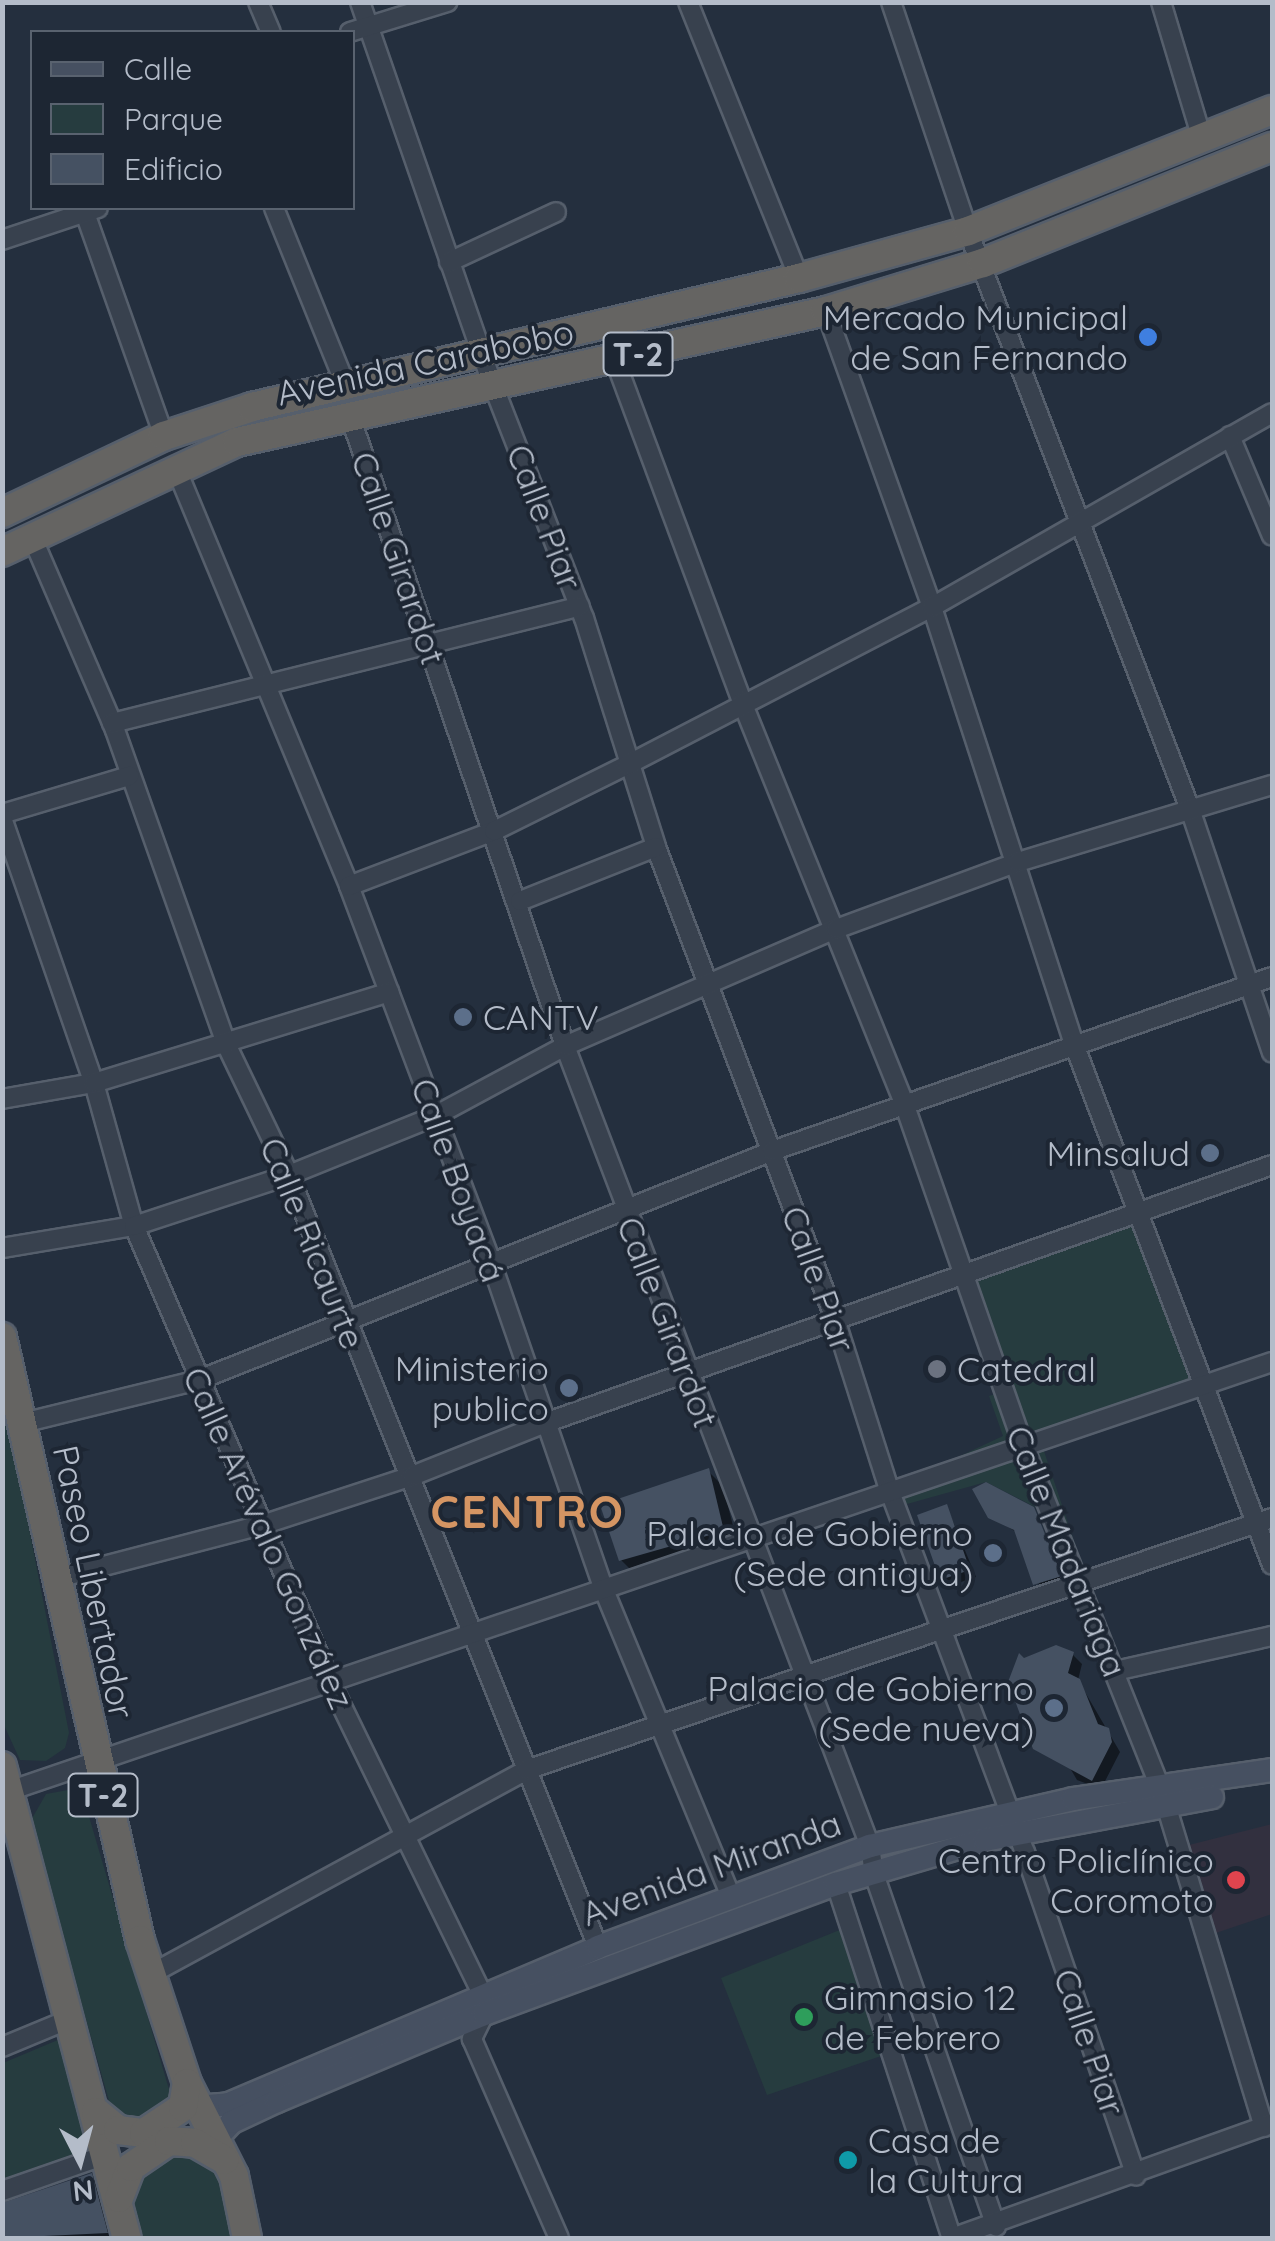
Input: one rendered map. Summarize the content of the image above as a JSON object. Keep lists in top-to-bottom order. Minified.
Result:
{"streets":{"highway":["T-2","Avenida Carabobo","Paseo Libertador"],"main road":["Avenida Miranda"],"street":["Calle Piar","Calle Girardot","Calle Boyacá","Calle Ricaurte","Calle Arévalo González","Calle Madariaga"]},"crossings":[["Avenida Carabobo","Calle Piar"],["Avenida Carabobo","Calle Girardot"],["Avenida Carabobo","Calle Boyacá"],["Avenida Carabobo","Calle Ricaurte"],["Avenida Carabobo","Calle Madariaga"],["Calle Piar","Avenida Miranda"],["Calle Girardot","Avenida Miranda"],["Calle Boyacá","Avenida Miranda"],["Calle Ricaurte","Avenida Miranda"],["Calle Arévalo González","Avenida Miranda"],["Calle Madariaga","Avenida Miranda"],["Paseo Libertador","Avenida Miranda"]],"districts":["CENTRO"],"places":["Mercado Municipal de San Fernando","CANTV","Minsalud","Catedral","Ministerio publico","Palacio de Gobierno (Sede antigua)","Palacio de Gobierno (Sede nueva)","Centro Policlínico Coromoto","Gimnasio 12 de Febrero","Casa de la Cultura"],"legend":["Calle","Parque","Edificio"],"north":"bottom"}
